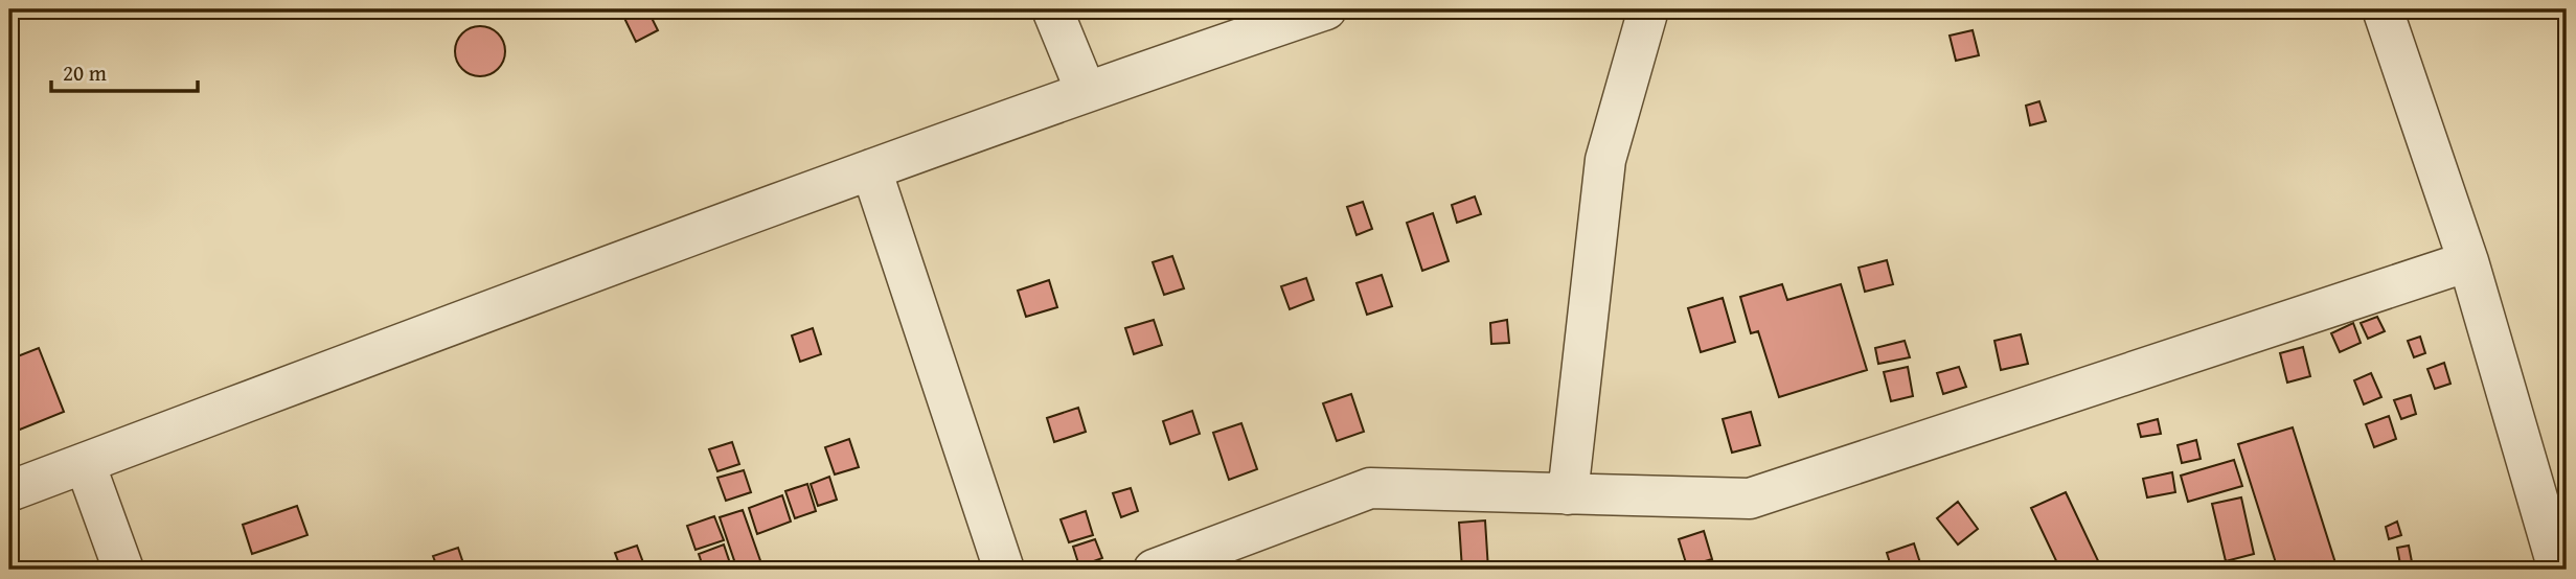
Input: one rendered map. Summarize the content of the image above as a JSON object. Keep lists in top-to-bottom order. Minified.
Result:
{"scale_bar":"20 m"}
